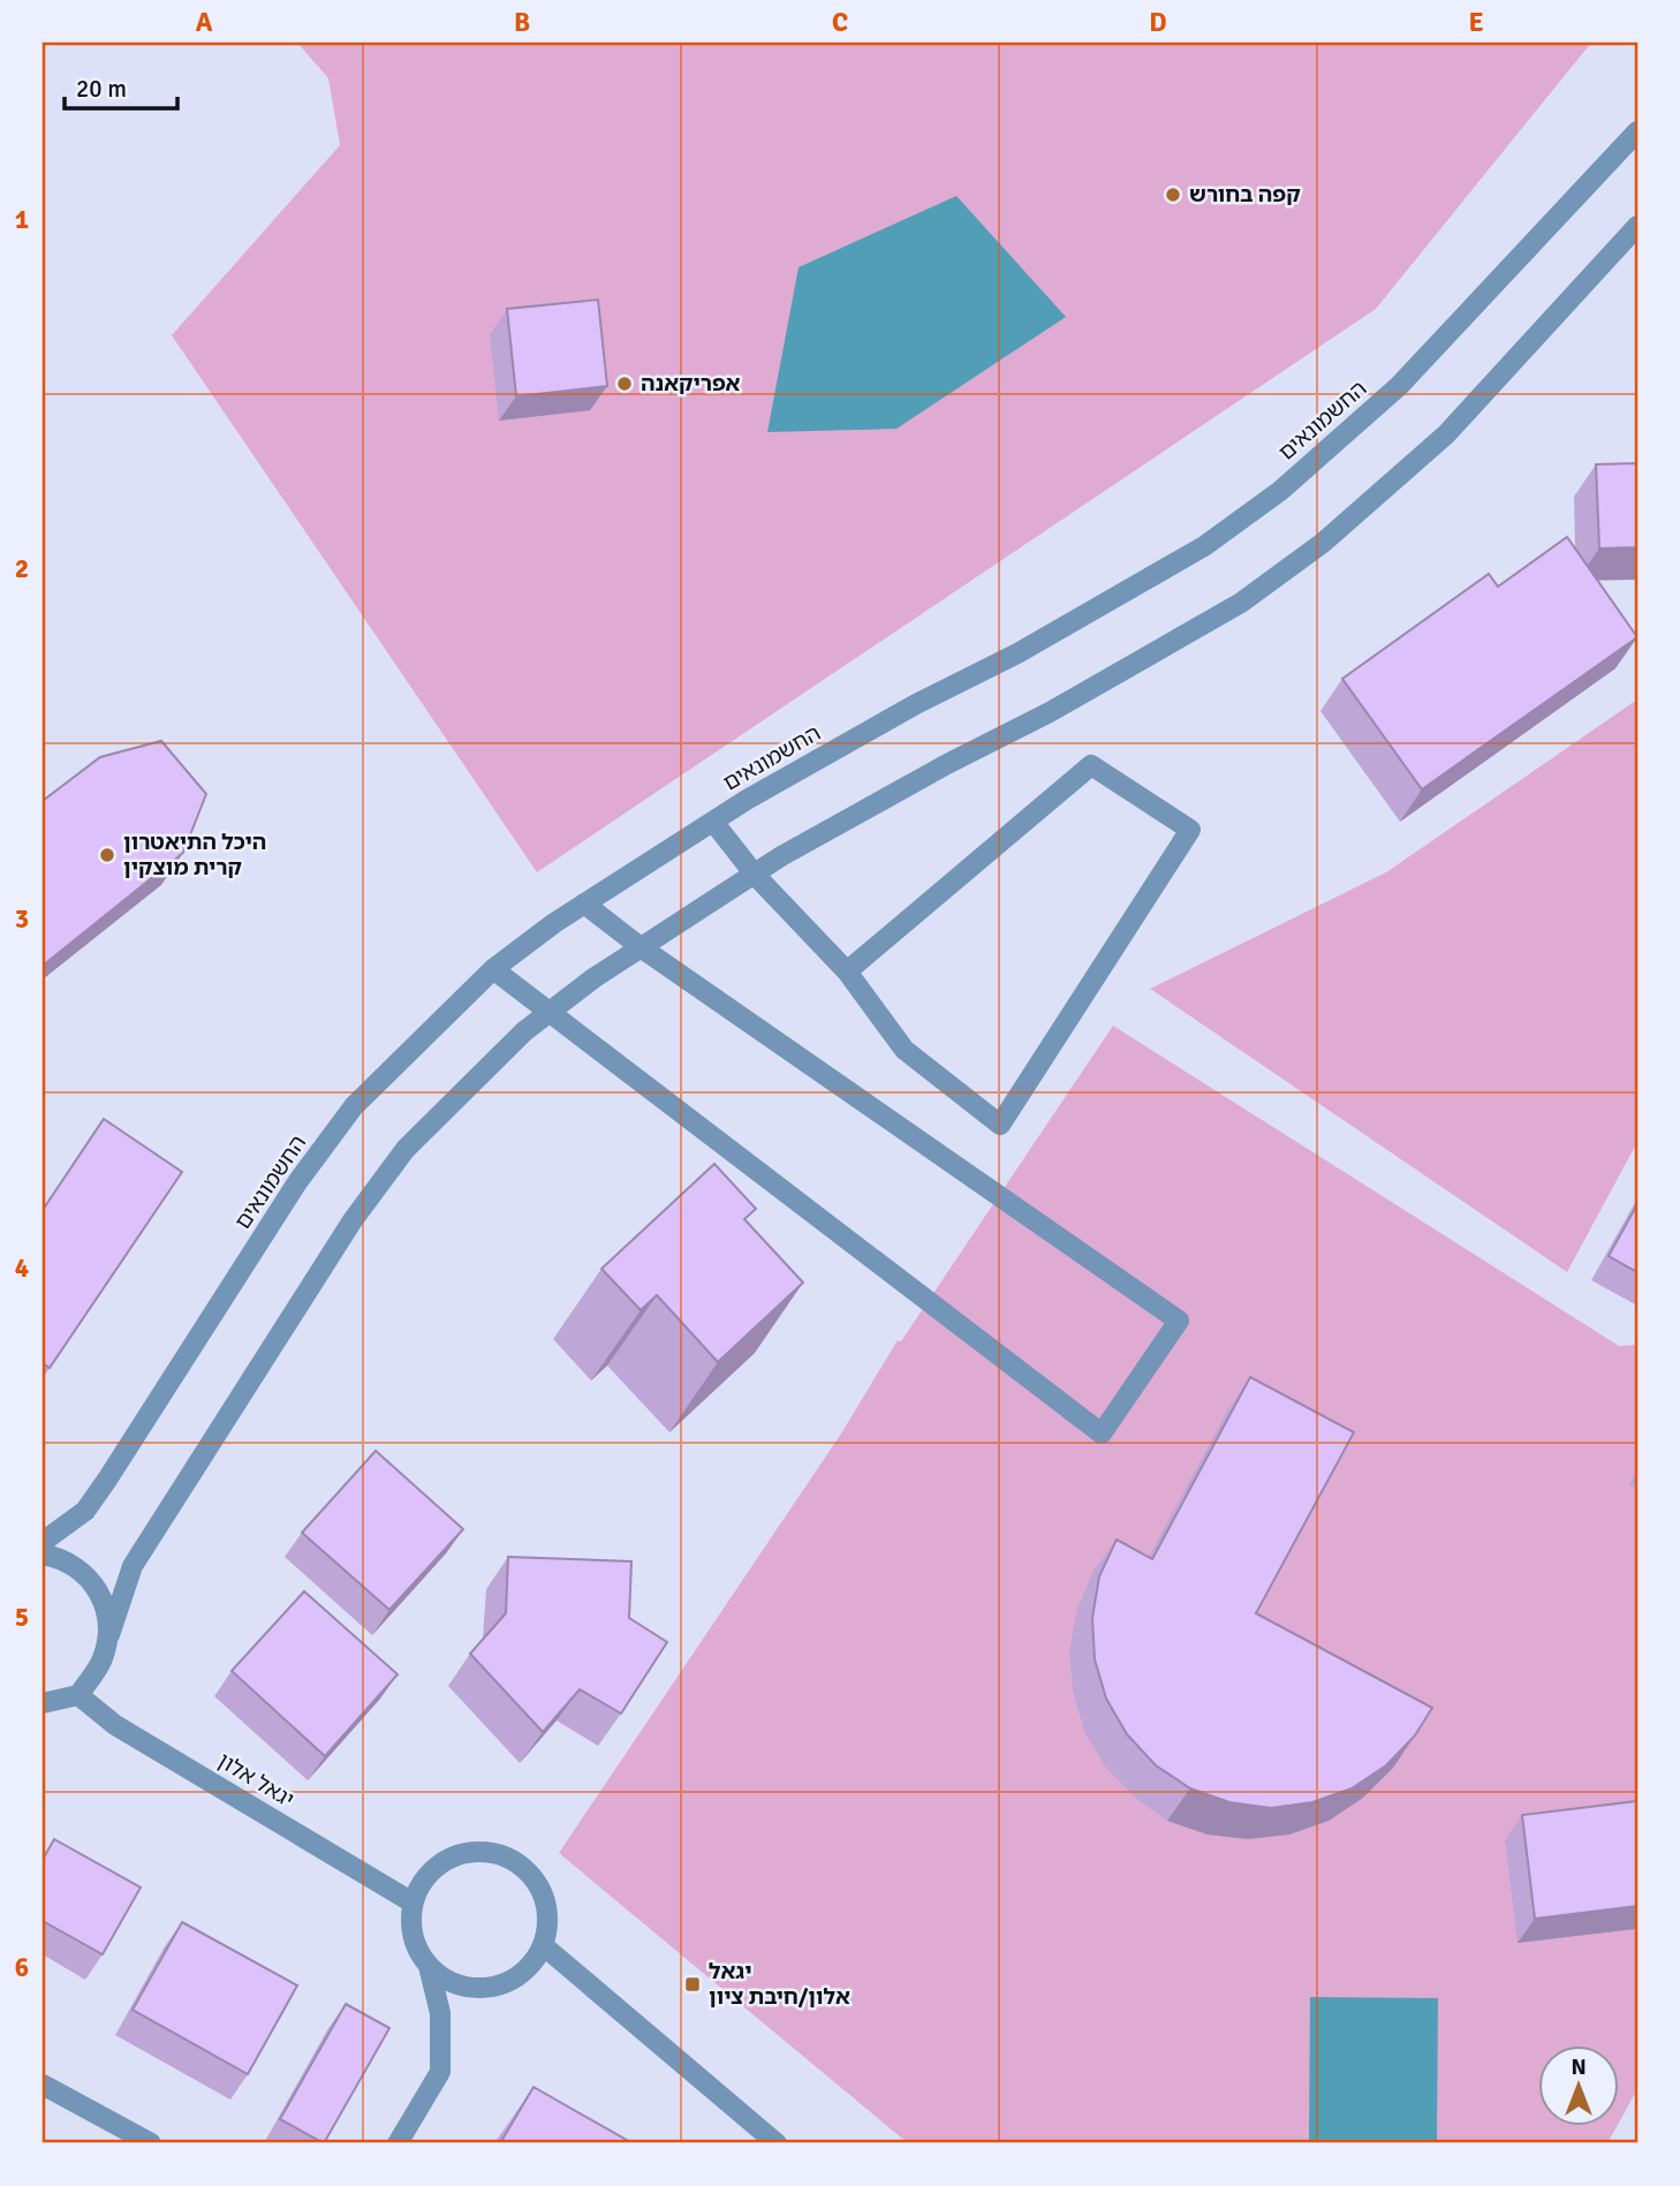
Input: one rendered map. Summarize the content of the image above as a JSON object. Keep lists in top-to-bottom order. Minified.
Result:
{"streets":{"street":["החשמונאים","יגאל אלון"]},"places":{"other":["קפה בחורש","אפריקאנה","היכל התיאטרון קרית מוצקין"],"transit":["יגאל אלון/חיבת ציון"]},"scale_bar":"20 m","north":"top","grid":{"columns":["A","B","C","D","E"],"rows":["1","2","3","4","5","6"]}}
